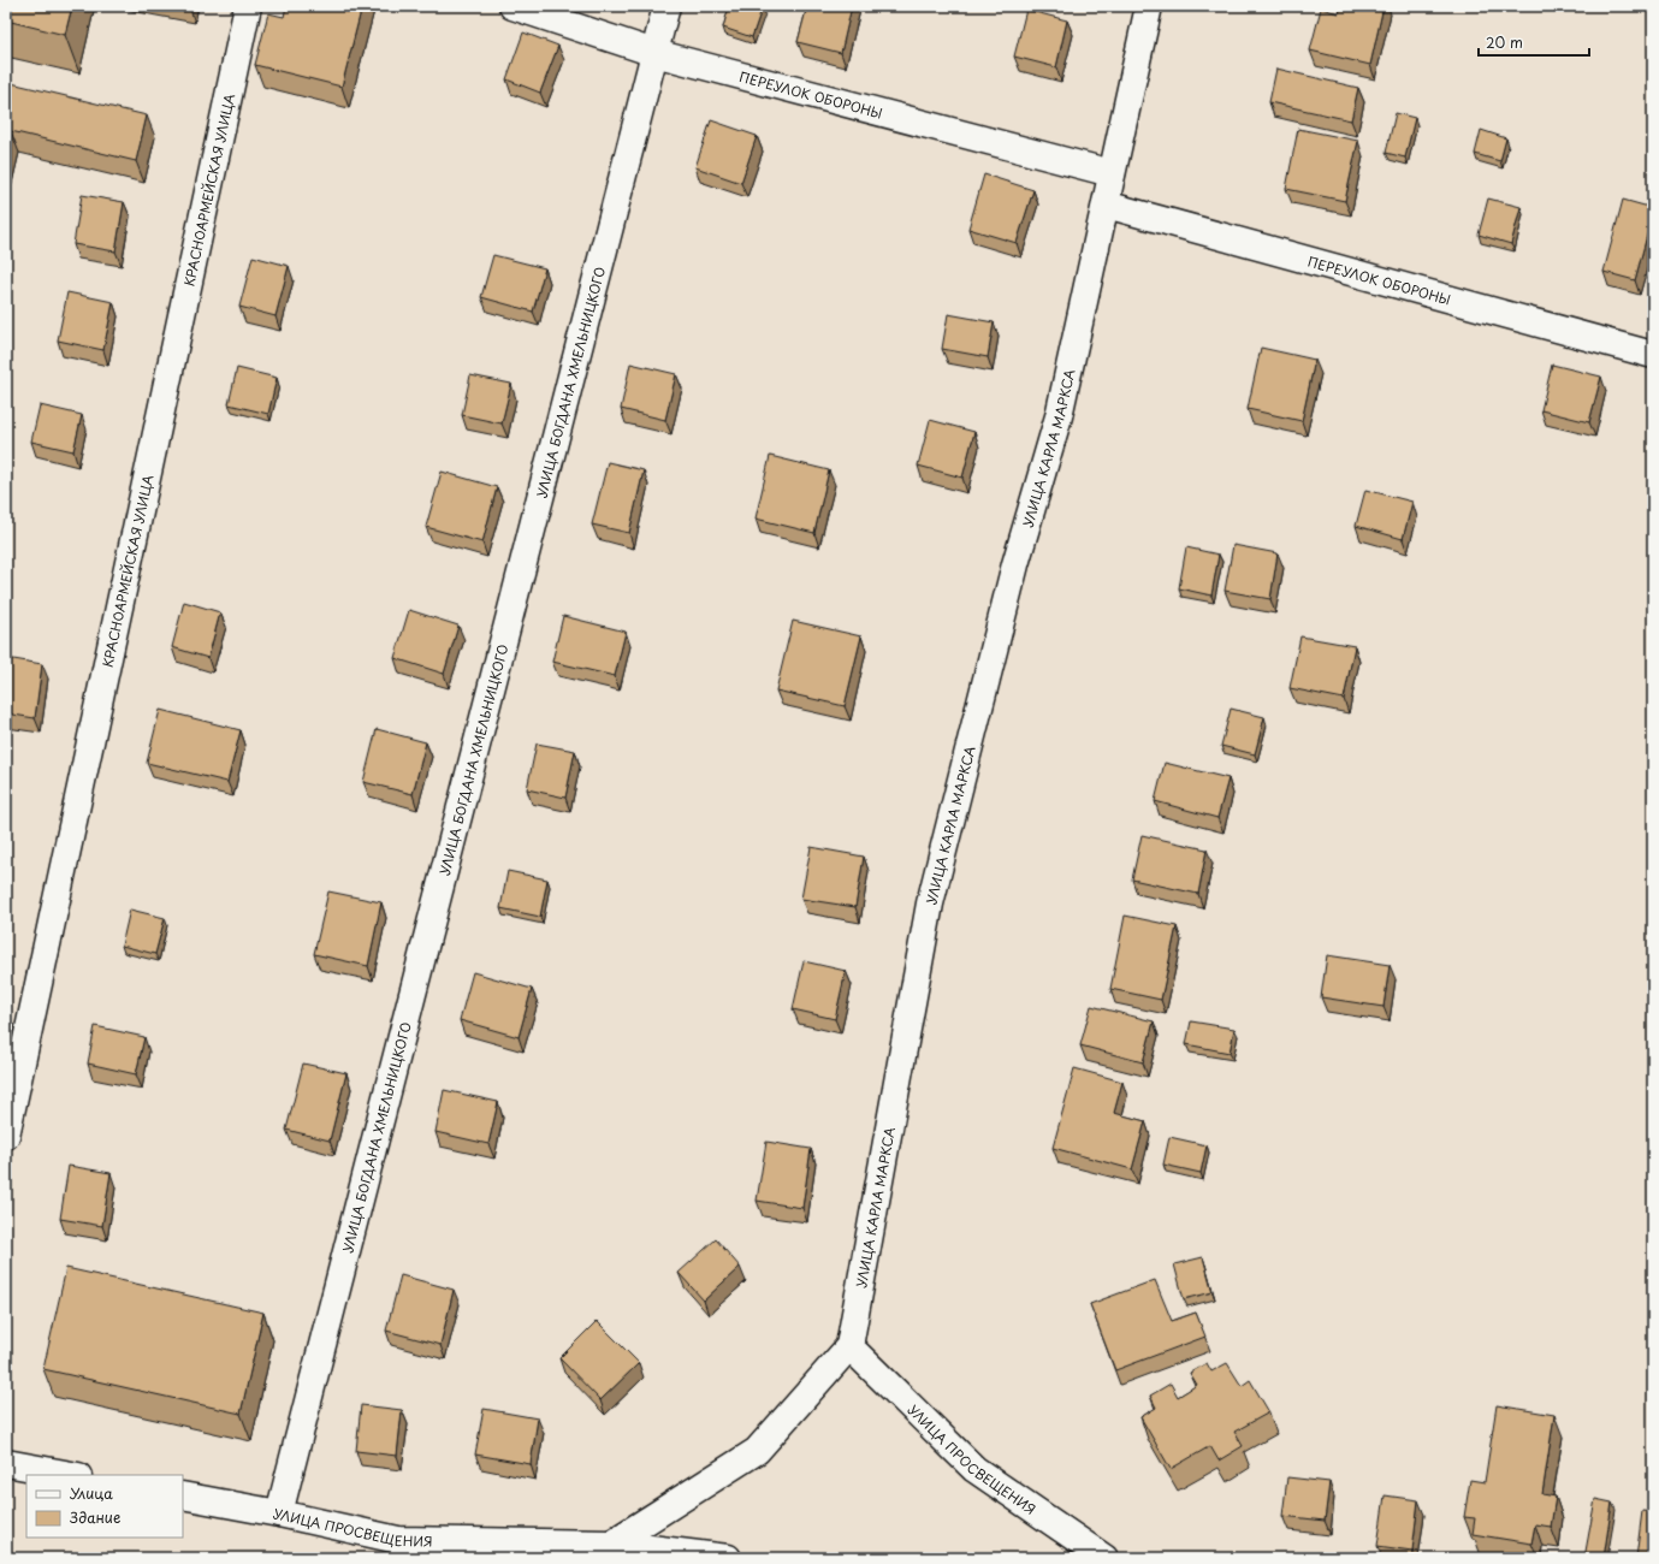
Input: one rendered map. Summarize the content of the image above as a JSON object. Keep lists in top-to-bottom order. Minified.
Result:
{"streets":{"street":["ПЕРЕУЛОК ОБОРОНЫ","КРАСНОАРМЕЙСКАЯ УЛИЦА","УЛИЦА БОГДАНА ХМЕЛЬНИЦКОГО","УЛИЦА КАРЛА МАРКСА","УЛИЦА ПРОСВЕЩЕНИЯ"]},"crossings":[["ПЕРЕУЛОК ОБОРОНЫ","УЛИЦА БОГДАНА ХМЕЛЬНИЦКОГО"],["ПЕРЕУЛОК ОБОРОНЫ","УЛИЦА КАРЛА МАРКСА"],["УЛИЦА БОГДАНА ХМЕЛЬНИЦКОГО","УЛИЦА ПРОСВЕЩЕНИЯ"],["УЛИЦА КАРЛА МАРКСА","УЛИЦА ПРОСВЕЩЕНИЯ"]],"legend":["Улица","Здание"],"scale_bar":"20 m"}
